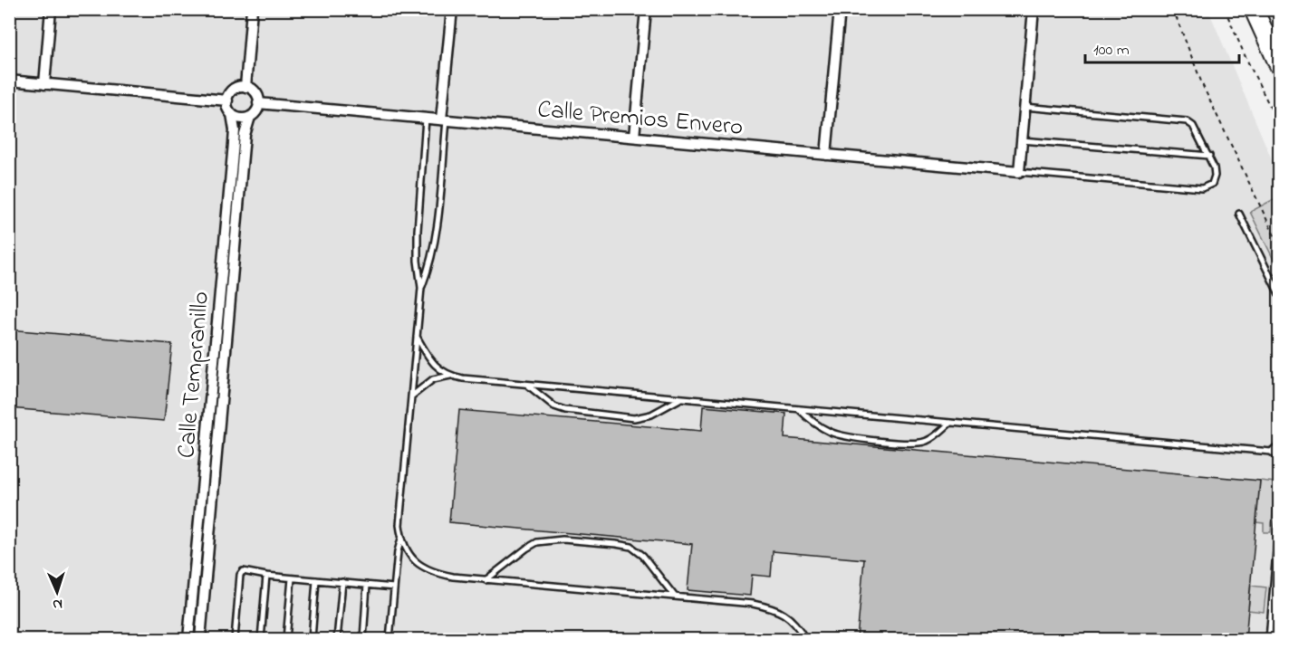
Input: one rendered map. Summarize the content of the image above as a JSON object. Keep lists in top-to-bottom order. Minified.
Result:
{"streets":{"street":["Calle Premios Envero","Calle Tempranillo"]},"crossings":[["Calle Premios Envero","Calle Tempranillo"]],"scale_bar":"100 m","north":"bottom"}
